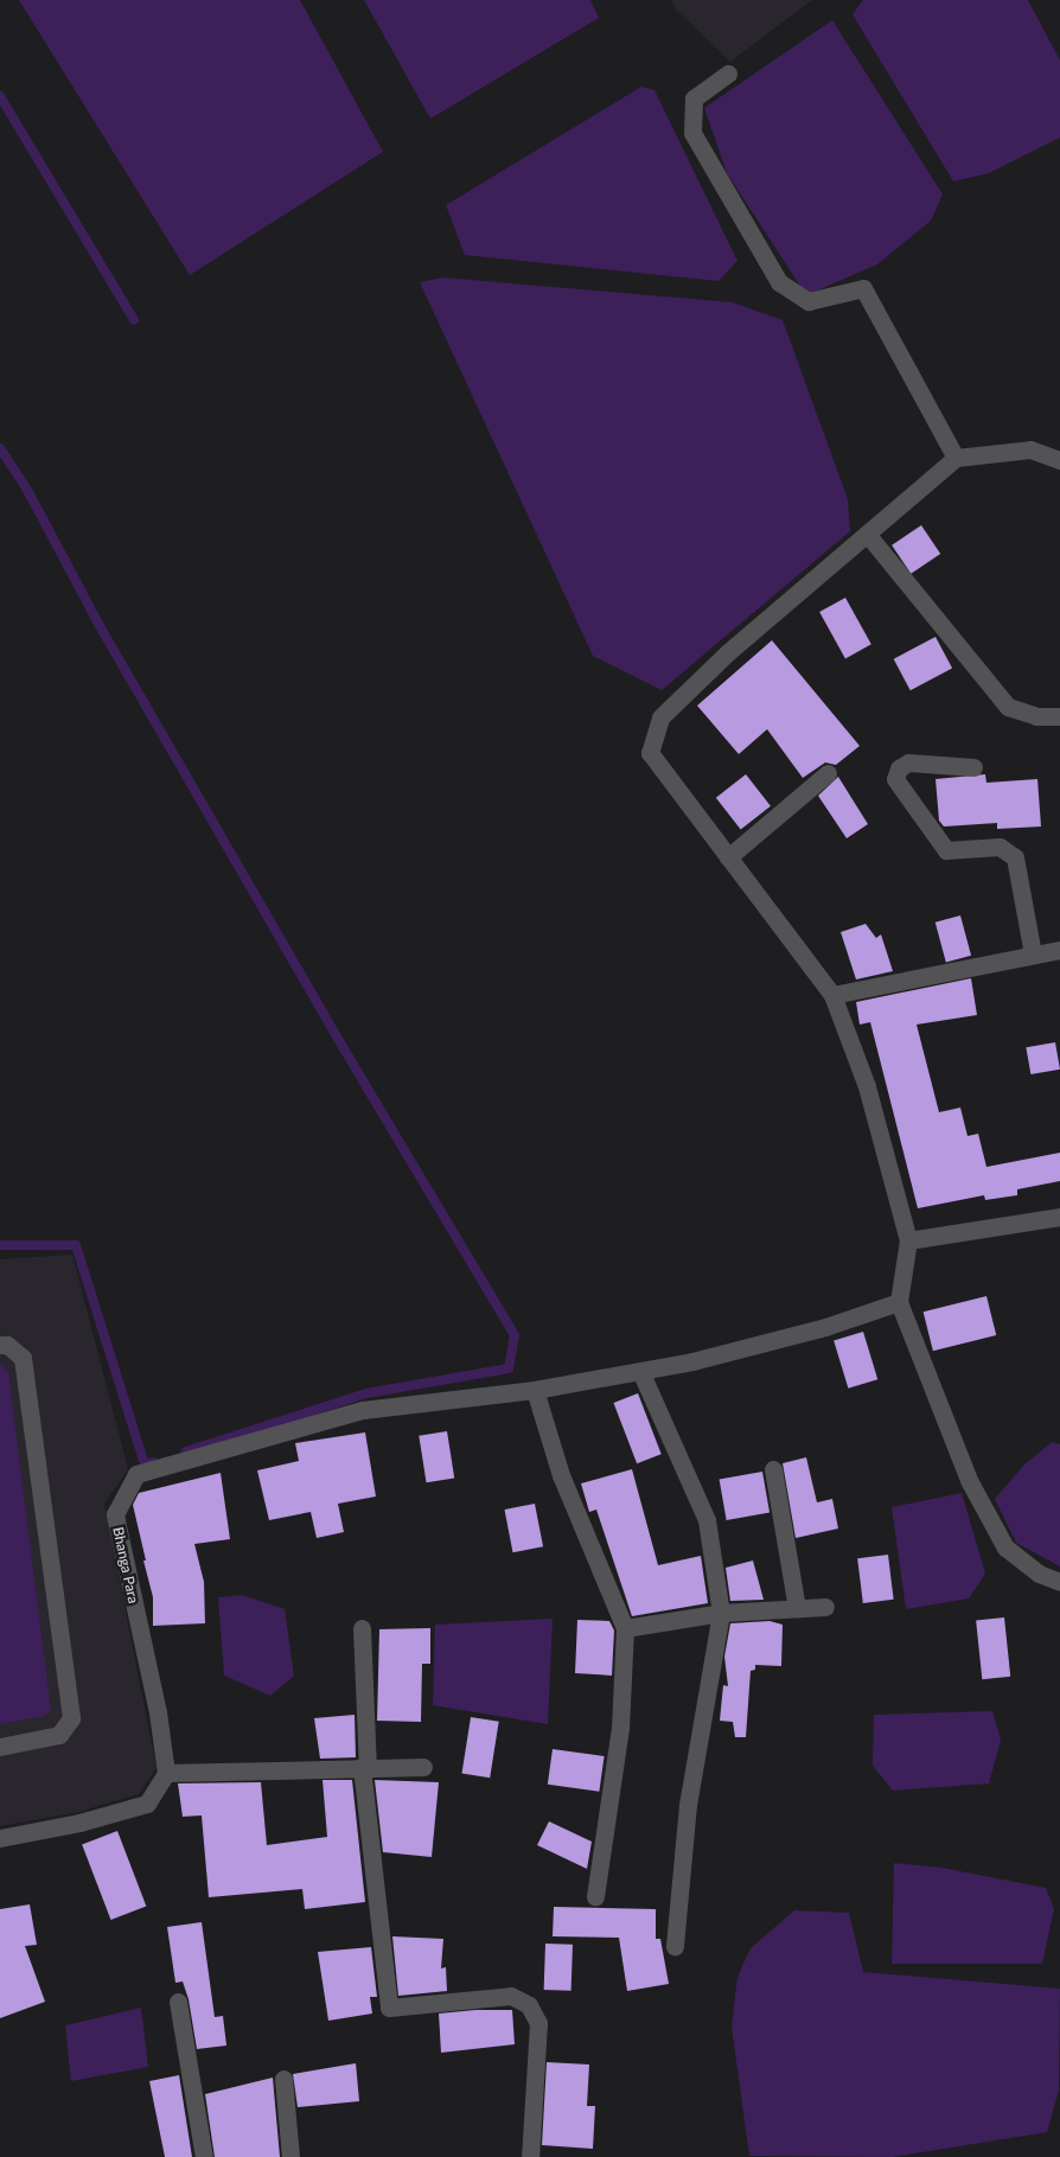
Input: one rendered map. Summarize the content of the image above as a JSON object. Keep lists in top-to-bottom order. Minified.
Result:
{"streets":{"street":["Bhanga Para"]}}
